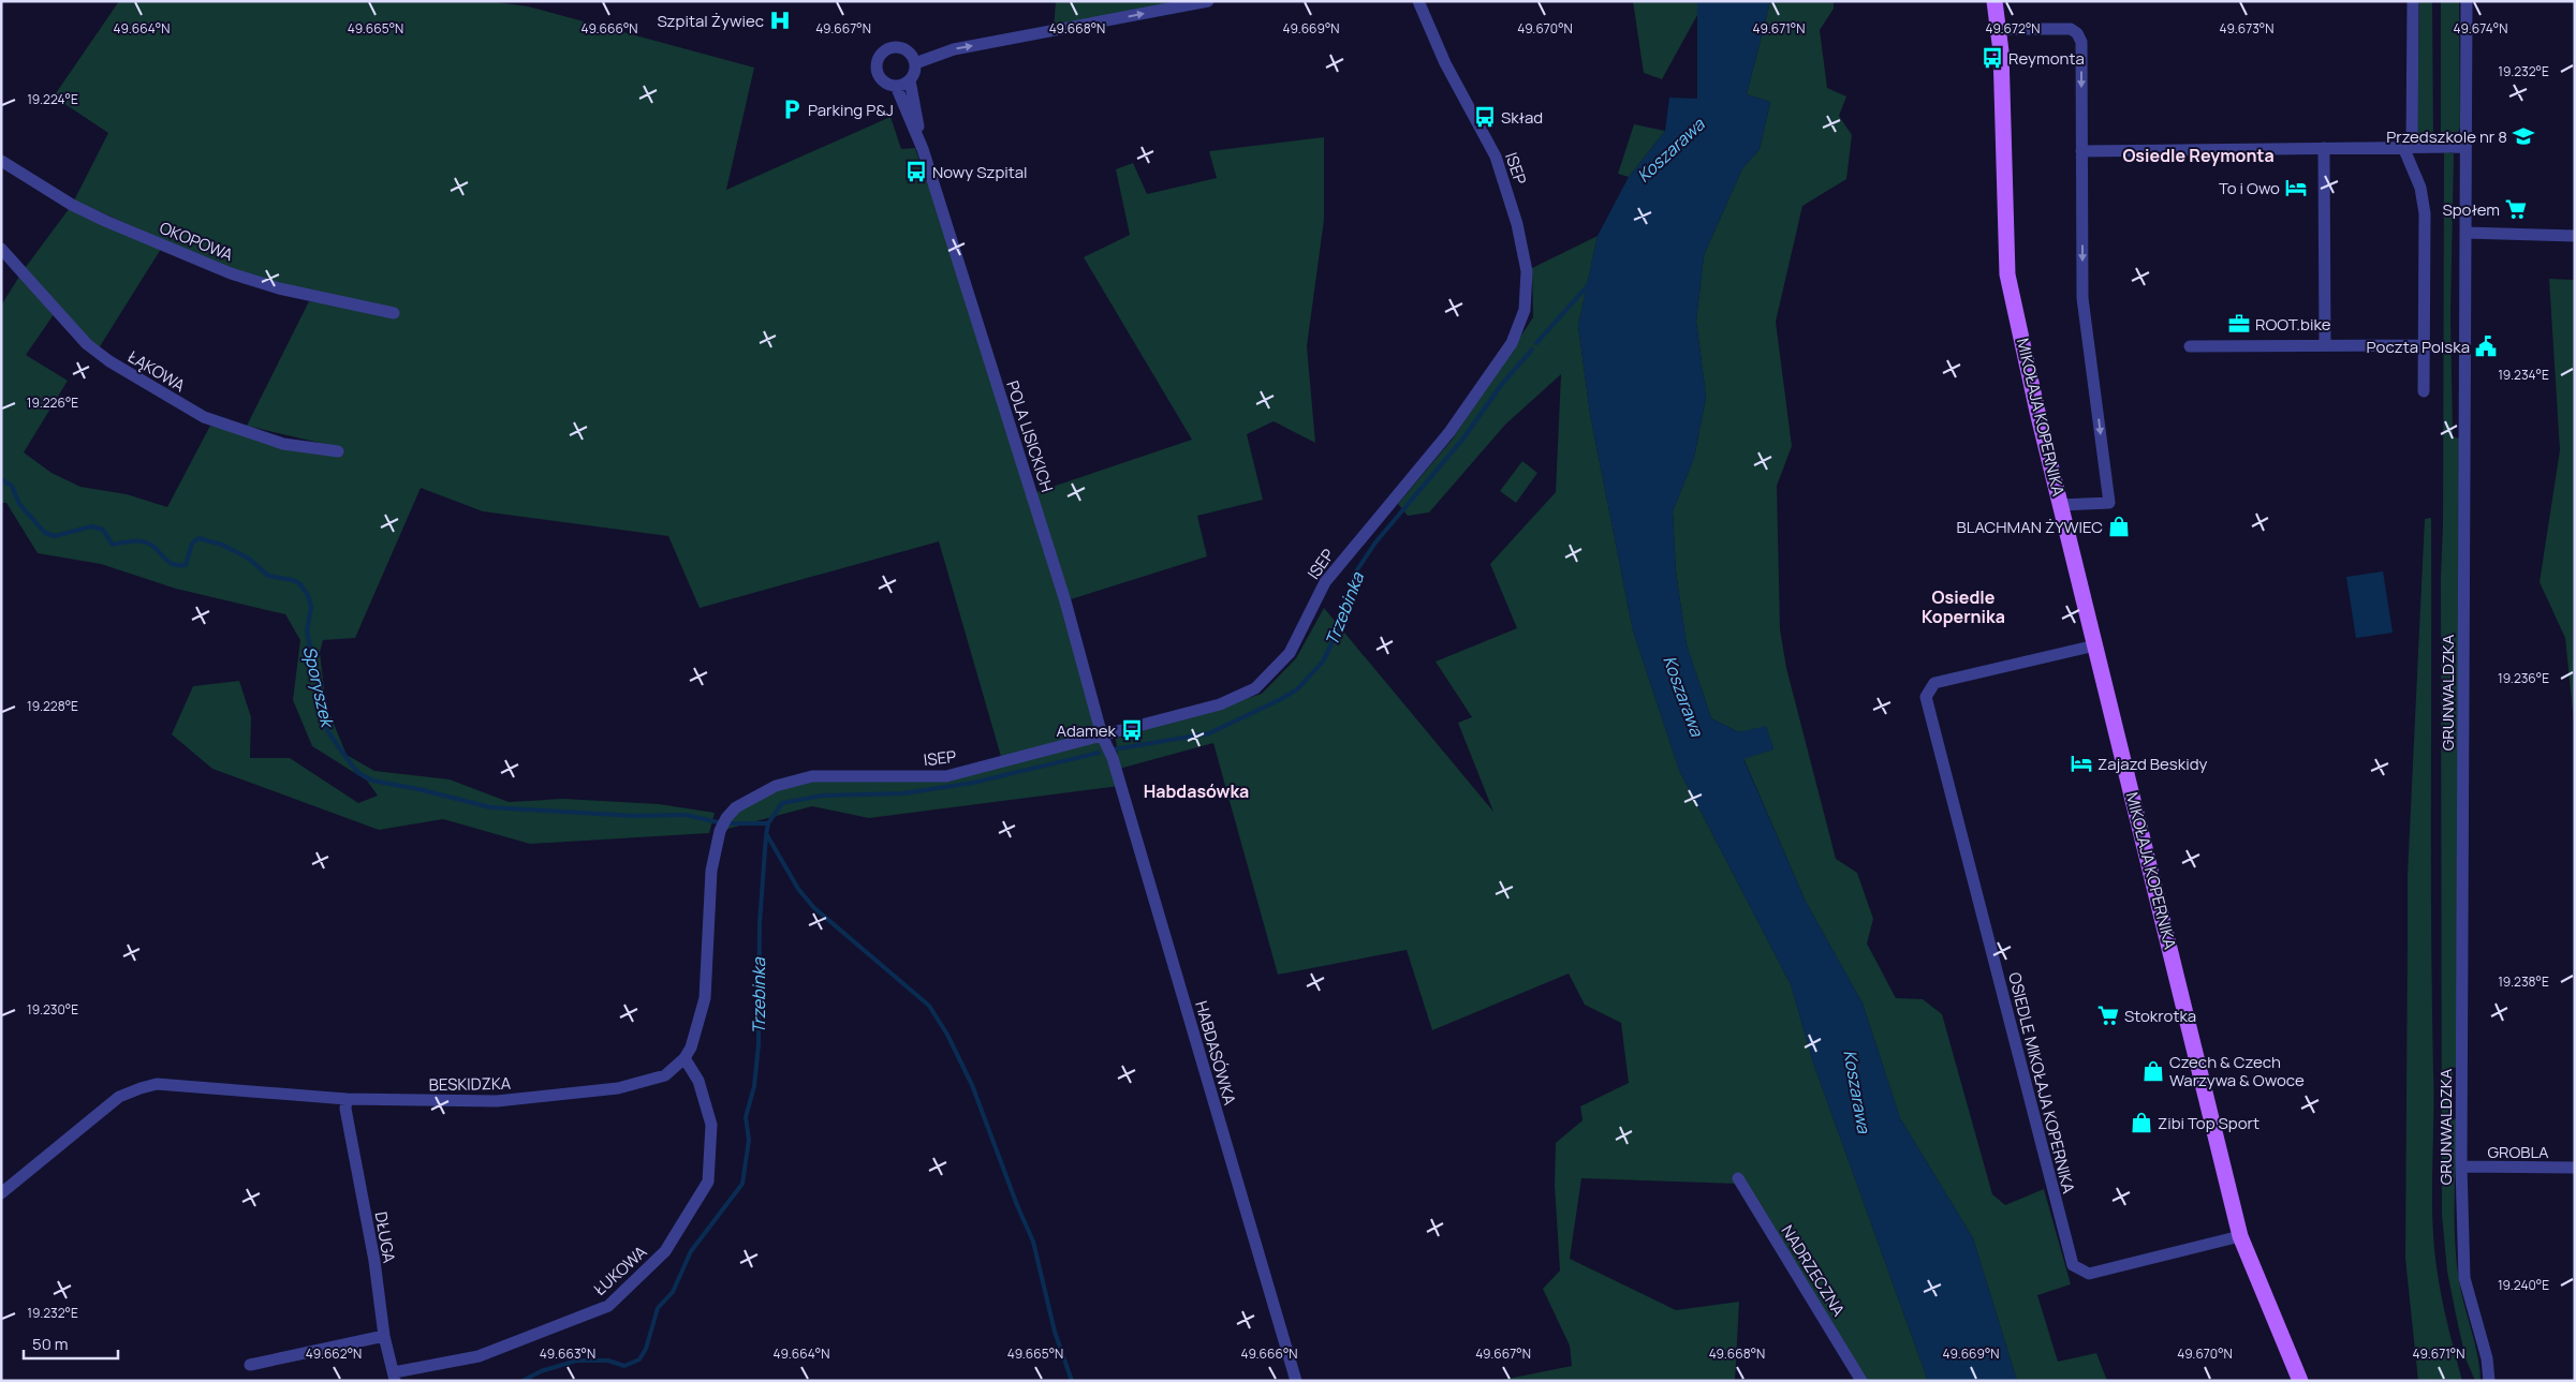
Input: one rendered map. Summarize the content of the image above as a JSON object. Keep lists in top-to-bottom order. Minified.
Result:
{"streets":{"main road":["MIKOŁAJA KOPERNIKA"],"street":["ISEP","OKOPOWA","ŁĄKOWA","POLA LISICKICH","GRUNWALDZKA","HABDASÓWKA","OSIEDLE MIKOŁAJA KOPERNIKA","BESKIDZKA","GROBLA","DŁUGA","ŁUKOWA","NADRZECZNA"]},"crossings":[["ISEP","POLA LISICKICH"],["ISEP","HABDASÓWKA"],["ISEP","BESKIDZKA"],["MIKOŁAJA KOPERNIKA","OSIEDLE MIKOŁAJA KOPERNIKA"],["POLA LISICKICH","HABDASÓWKA"],["GRUNWALDZKA","GROBLA"],["BESKIDZKA","DŁUGA"],["BESKIDZKA","ŁUKOWA"],["DŁUGA","ŁUKOWA"]],"districts":["Osiedle Reymonta","Osiedle Kopernika","Habdasówka"],"water":["Koszarawa","Trzebinka","Sporyszek"],"places":{"hospital":["Szpital Żywiec"],"bus stop":["Reymonta","Skład","Nowy Szpital","Adamek"],"parking":["Parking P&J"],"school or university":["Przedszkole nr 8"],"hotel":["To i Owo","Zajazd Beskidy"],"supermarket":["Społem","Stokrotka"],"office":["ROOT.bike"],"public building":["Poczta Polska"],"shop":["BLACHMAN ŻYWIEC","Czech & Czech Warzywa & Owoce","Zibi Top Sport"]},"scale_bar":"50 m","coordinates":["49.664°N","49.665°N","49.666°N","49.667°N","49.668°N","49.669°N","49.670°N","49.671°N","49.672°N","49.673°N","49.674°N","19.232°E","19.224°E","19.234°E","19.226°E","19.236°E","19.228°E","19.238°E","19.230°E","19.240°E","49.662°N","49.663°N"]}
